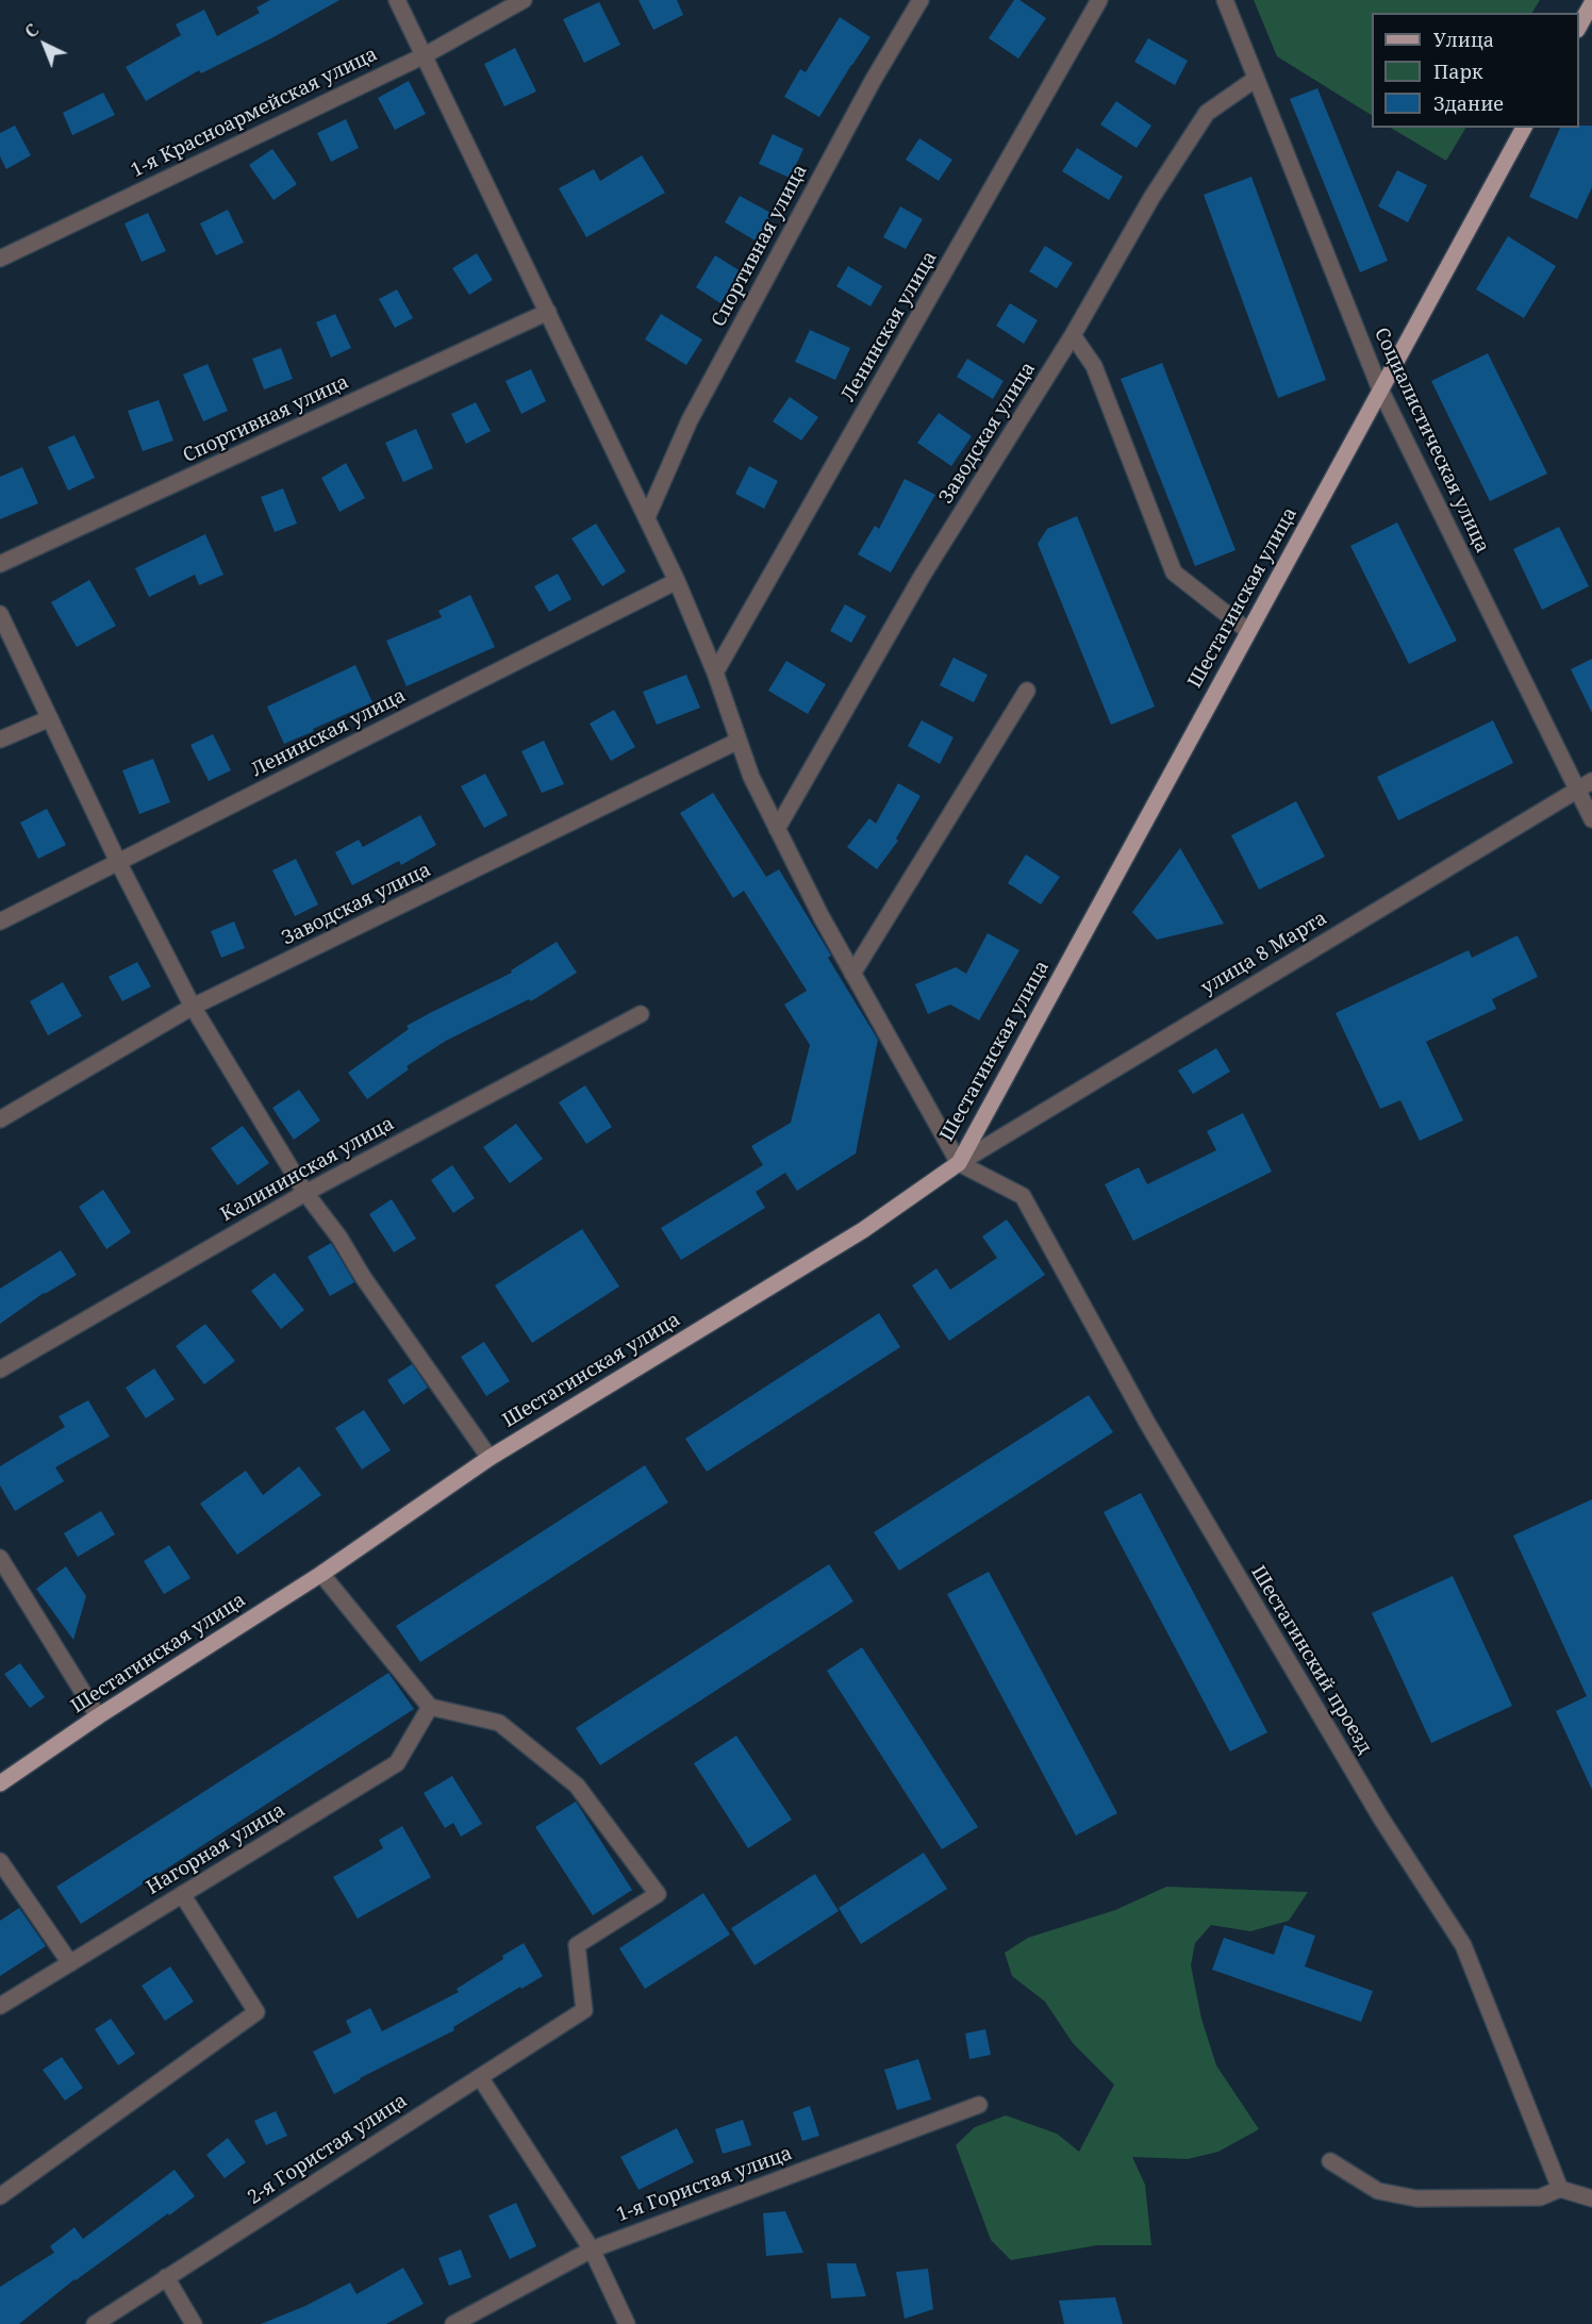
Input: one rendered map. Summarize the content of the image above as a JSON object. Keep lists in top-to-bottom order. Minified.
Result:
{"streets":{"main road":["Шестагинская улица"],"street":["1-я Красноармейская улица","Спортивная улица","Ленинская улица","Заводская улица","Социалистическая улица","улица 8 Марта","Калининская улица","Шестагинский проезд","Нагорная улица","2-я Гористая улица","1-я Гористая улица"]},"crossings":[["Заводская улица","Социалистическая улица"],["Социалистическая улица","Шестагинская улица"],["Социалистическая улица","улица 8 Марта"],["Шестагинская улица","улица 8 Марта"],["Шестагинская улица","Шестагинский проезд"],["улица 8 Марта","Шестагинский проезд"],["Нагорная улица","2-я Гористая улица"]],"legend":["Улица","Парк","Здание"],"north":"top left"}
